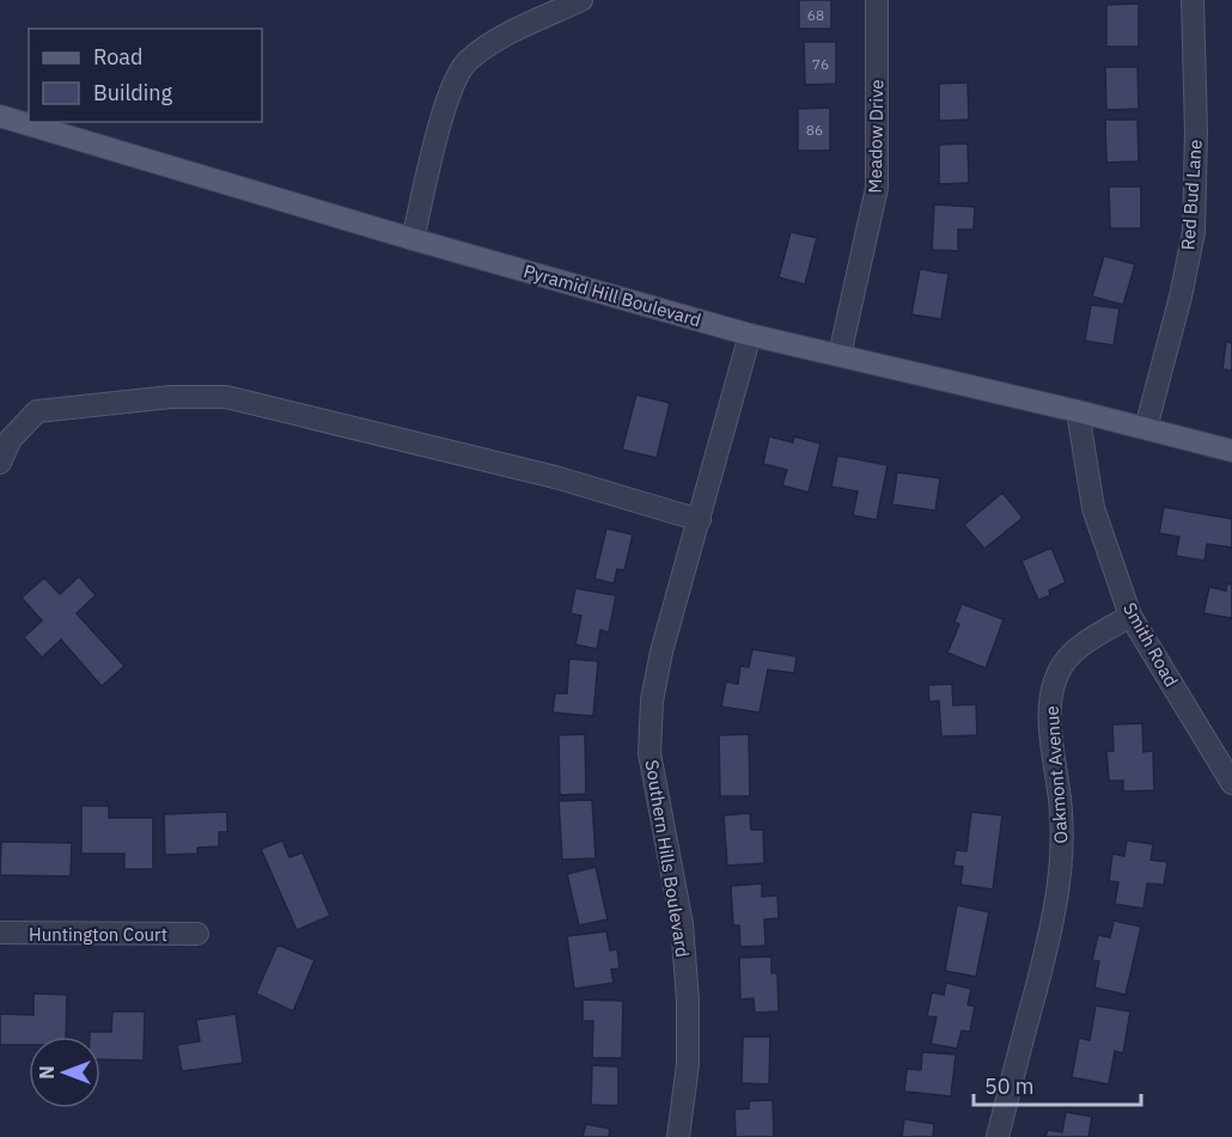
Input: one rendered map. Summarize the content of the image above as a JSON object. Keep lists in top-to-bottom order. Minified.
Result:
{"streets":{"main road":["Pyramid Hill Boulevard"],"street":["Meadow Drive","Red Bud Lane","Smith Road","Oakmont Avenue","Southern Hills Boulevard","Huntington Court"]},"crossings":[["Meadow Drive","Pyramid Hill Boulevard"],["Red Bud Lane","Pyramid Hill Boulevard"],["Pyramid Hill Boulevard","Smith Road"],["Pyramid Hill Boulevard","Southern Hills Boulevard"],["Smith Road","Oakmont Avenue"]],"house_numbers":["68","76","86"],"legend":["Road","Building"],"scale_bar":"50 m","north":"left"}
